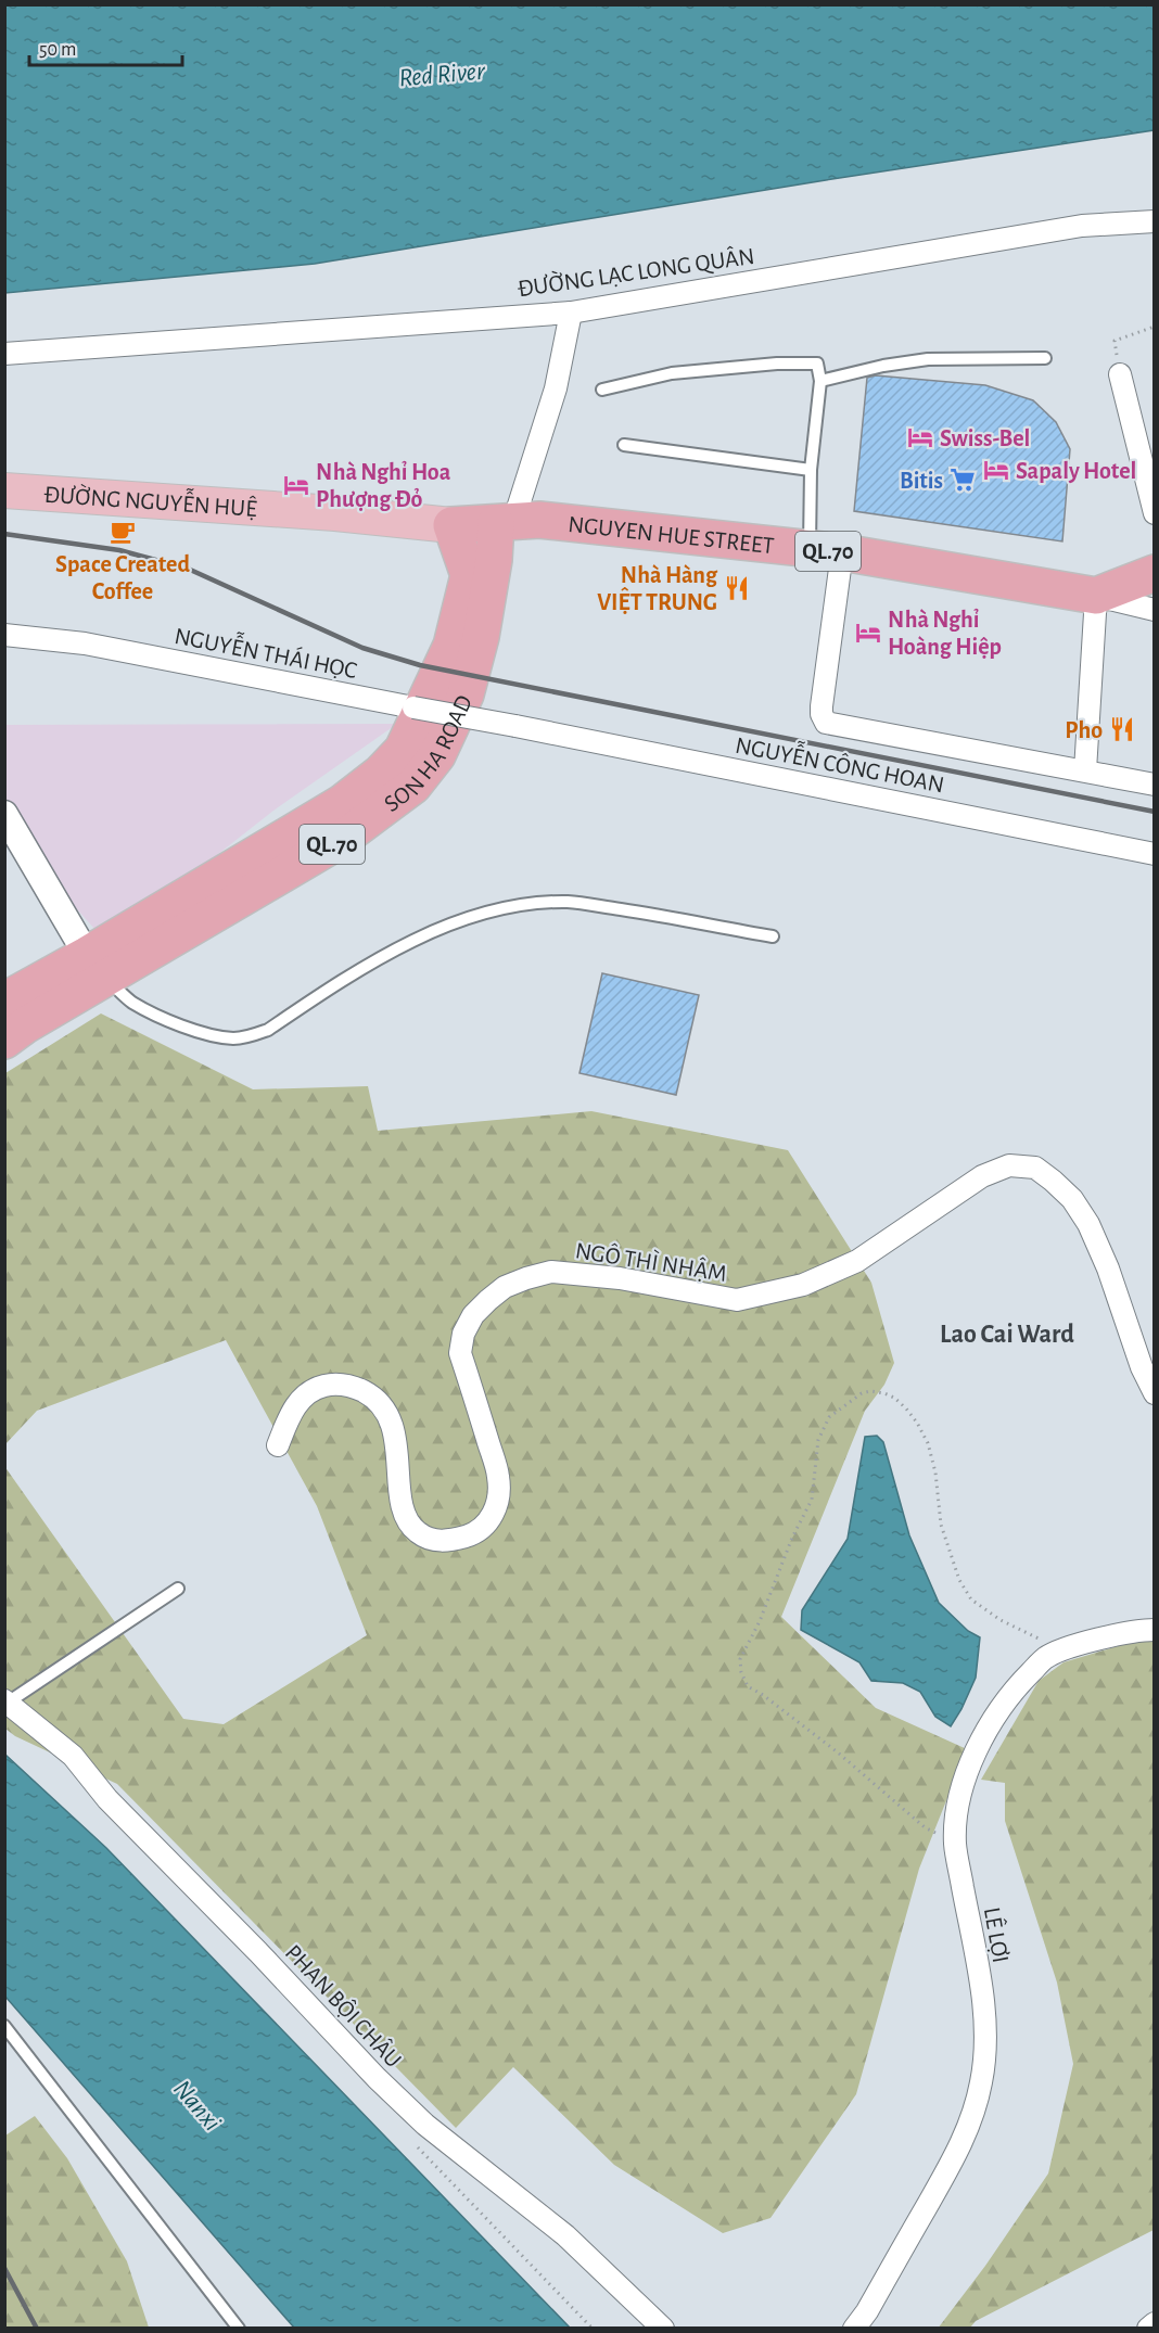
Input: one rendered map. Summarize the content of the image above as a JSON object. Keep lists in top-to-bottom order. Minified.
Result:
{"streets":{"highway":["NGUYEN HUE STREET","QL.70","SON HA ROAD"],"main road":["ĐƯỜNG NGUYỄN HUỆ"],"street":["ĐƯỜNG LẠC LONG QUÂN","NGUYỄN THÁI HỌC","NGUYỄN CÔNG HOAN","NGÔ THÌ NHẬM","LÊ LỢI","PHAN BỘI CHÂU"]},"crossings":[["ĐƯỜNG NGUYỄN HUỆ","NGUYEN HUE STREET"],["ĐƯỜNG NGUYỄN HUỆ","SON HA ROAD"],["NGUYEN HUE STREET","SON HA ROAD"],["NGUYEN HUE STREET","NGUYỄN CÔNG HOAN"],["NGUYỄN THÁI HỌC","NGUYỄN CÔNG HOAN"]],"districts":["Lao Cai Ward"],"water":["Red River","Nanxi"],"places":{"hotel":["Swiss-Bel","Sapaly Hotel","Nhà Nghỉ Hoa Phượng Đỏ","Nhà Nghỉ Hoàng Hiệp"],"supermarket":["Bitis"],"cafe":["Space Created Coffee"],"restaurant":["Nhà Hàng VIỆT TRUNG","Pho"]},"scale_bar":"50 m"}
